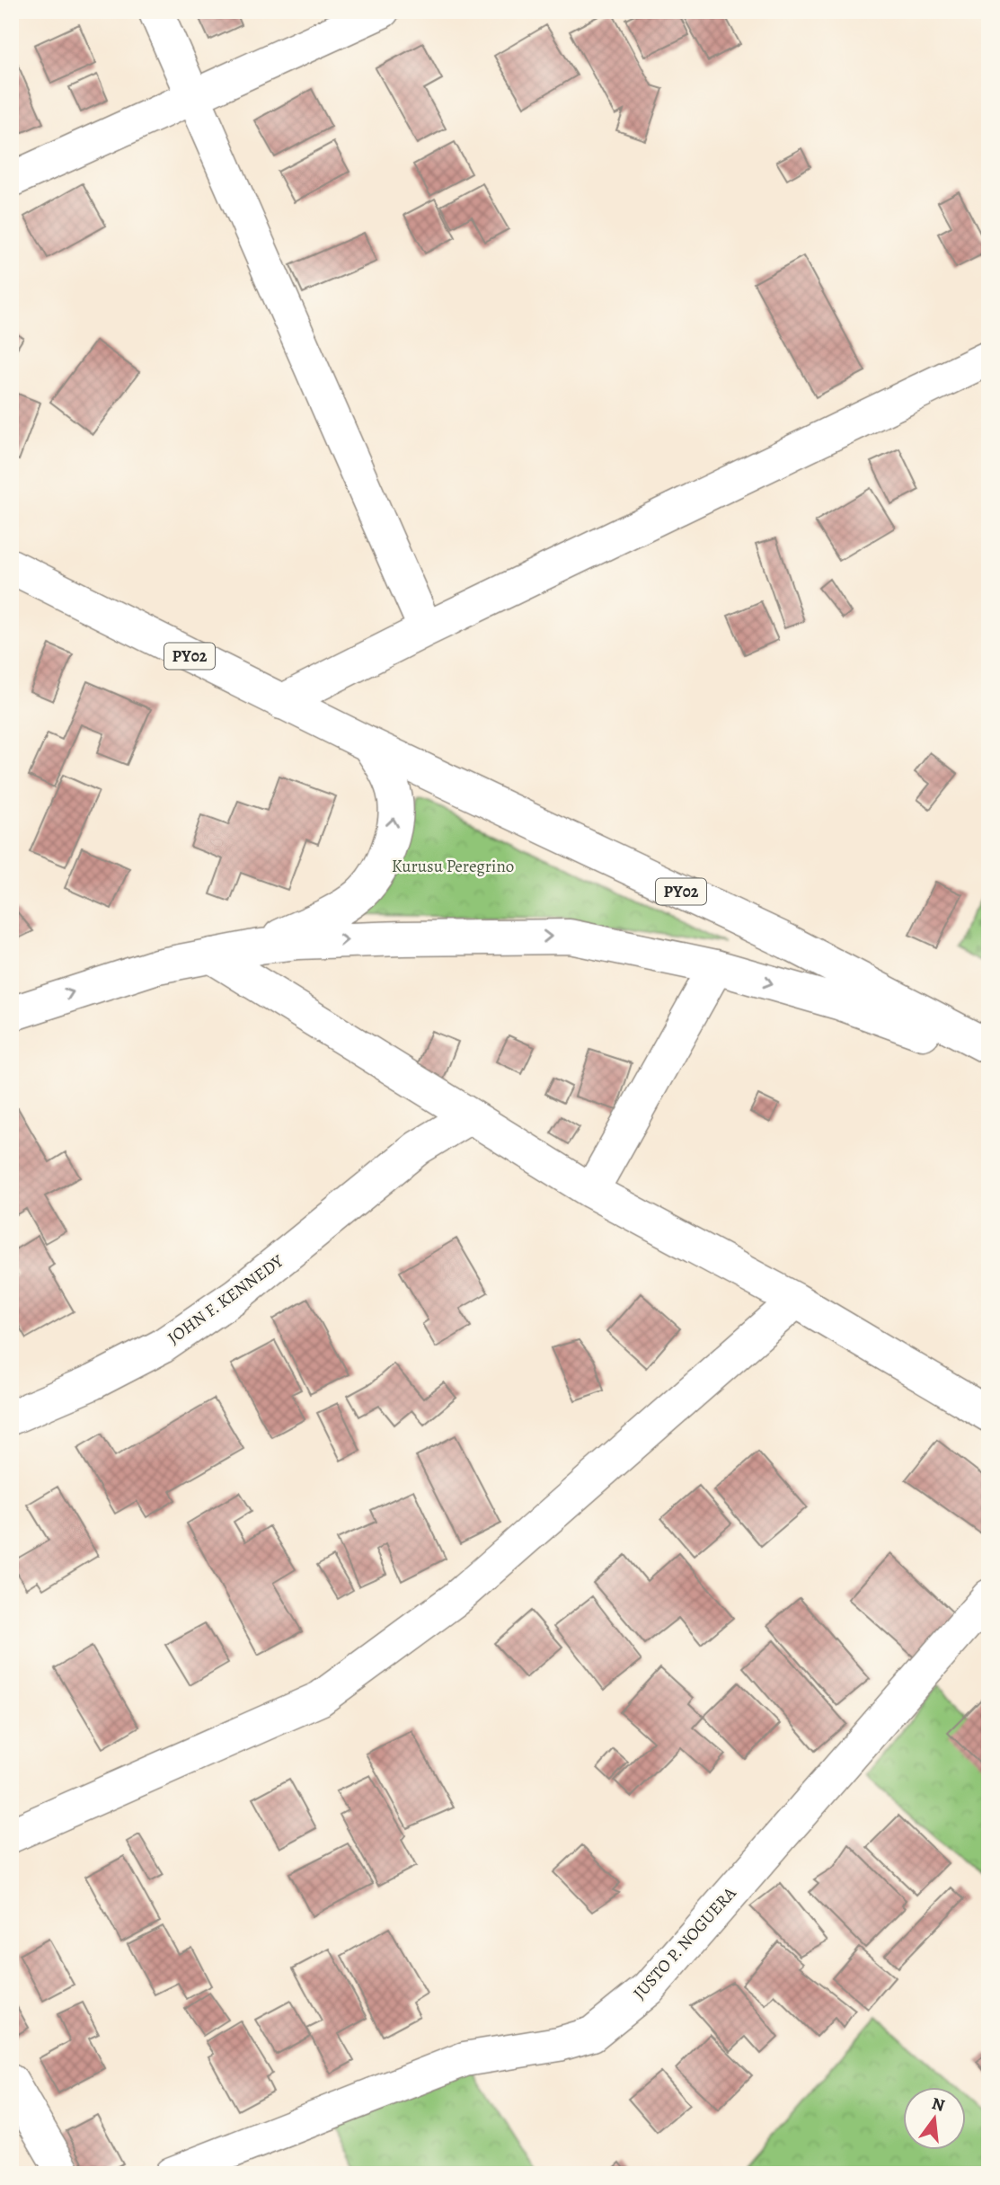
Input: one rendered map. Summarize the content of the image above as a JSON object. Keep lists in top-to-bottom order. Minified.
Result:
{"streets":{"street":["PY02","JOHN F. KENNEDY","JUSTO P. NOGUERA"]},"parks":["Kurusu Peregrino"],"north":"top"}
